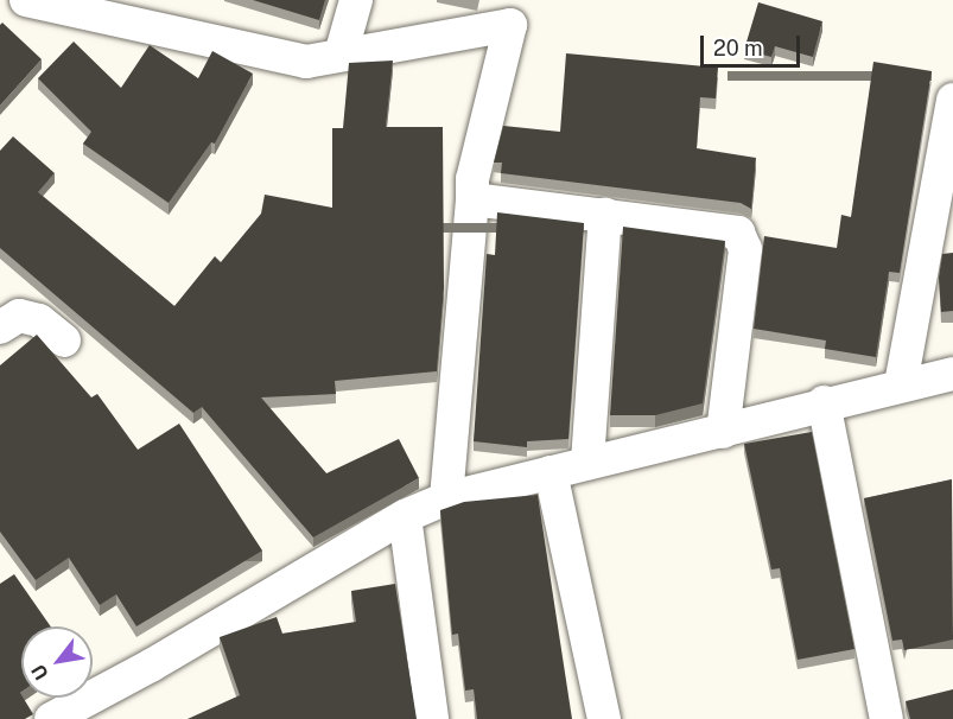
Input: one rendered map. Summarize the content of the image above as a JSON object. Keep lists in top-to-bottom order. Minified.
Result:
{"scale_bar":"20 m","north":"bottom left"}
